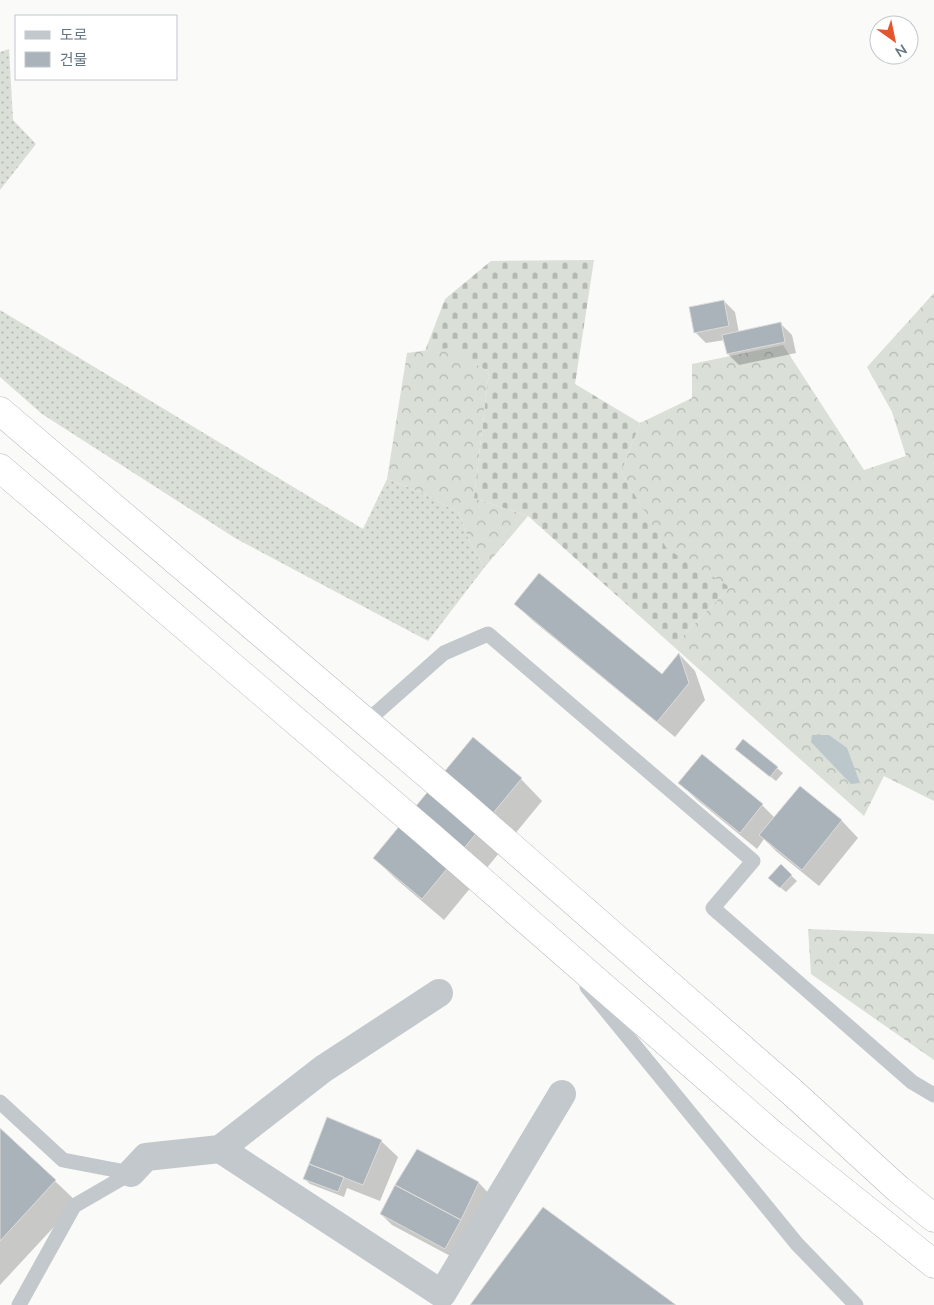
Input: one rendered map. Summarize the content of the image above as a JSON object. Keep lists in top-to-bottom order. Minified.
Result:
{"legend":["도로","건물"],"north":"bottom right"}
